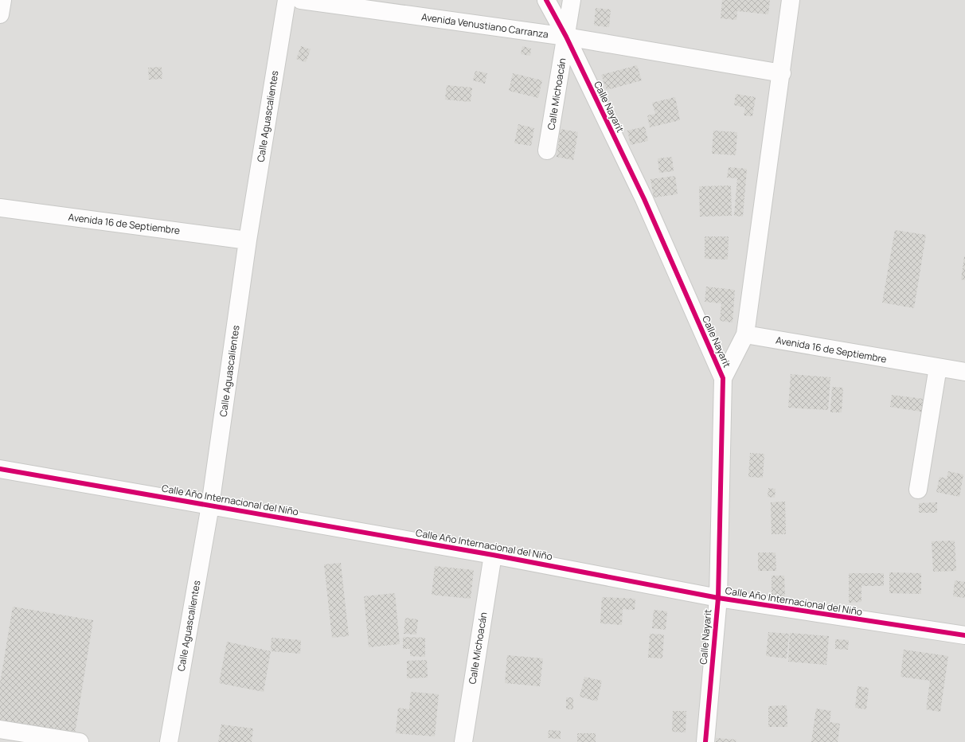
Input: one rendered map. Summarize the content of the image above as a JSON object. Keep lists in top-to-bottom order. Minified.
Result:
{"streets":{"street":["Avenida Venustiano Carranza","Calle Michoacán","Calle Nayarit","Calle Aguascalientes","Avenida 16 de Septiembre","Calle Año Internacional del Niño"]},"crossings":[["Avenida Venustiano Carranza","Calle Michoacán"],["Avenida Venustiano Carranza","Calle Nayarit"],["Calle Michoacán","Calle Nayarit"],["Calle Michoacán","Calle Año Internacional del Niño"],["Calle Nayarit","Calle Año Internacional del Niño"],["Calle Aguascalientes","Avenida 16 de Septiembre"],["Calle Aguascalientes","Calle Año Internacional del Niño"]]}
